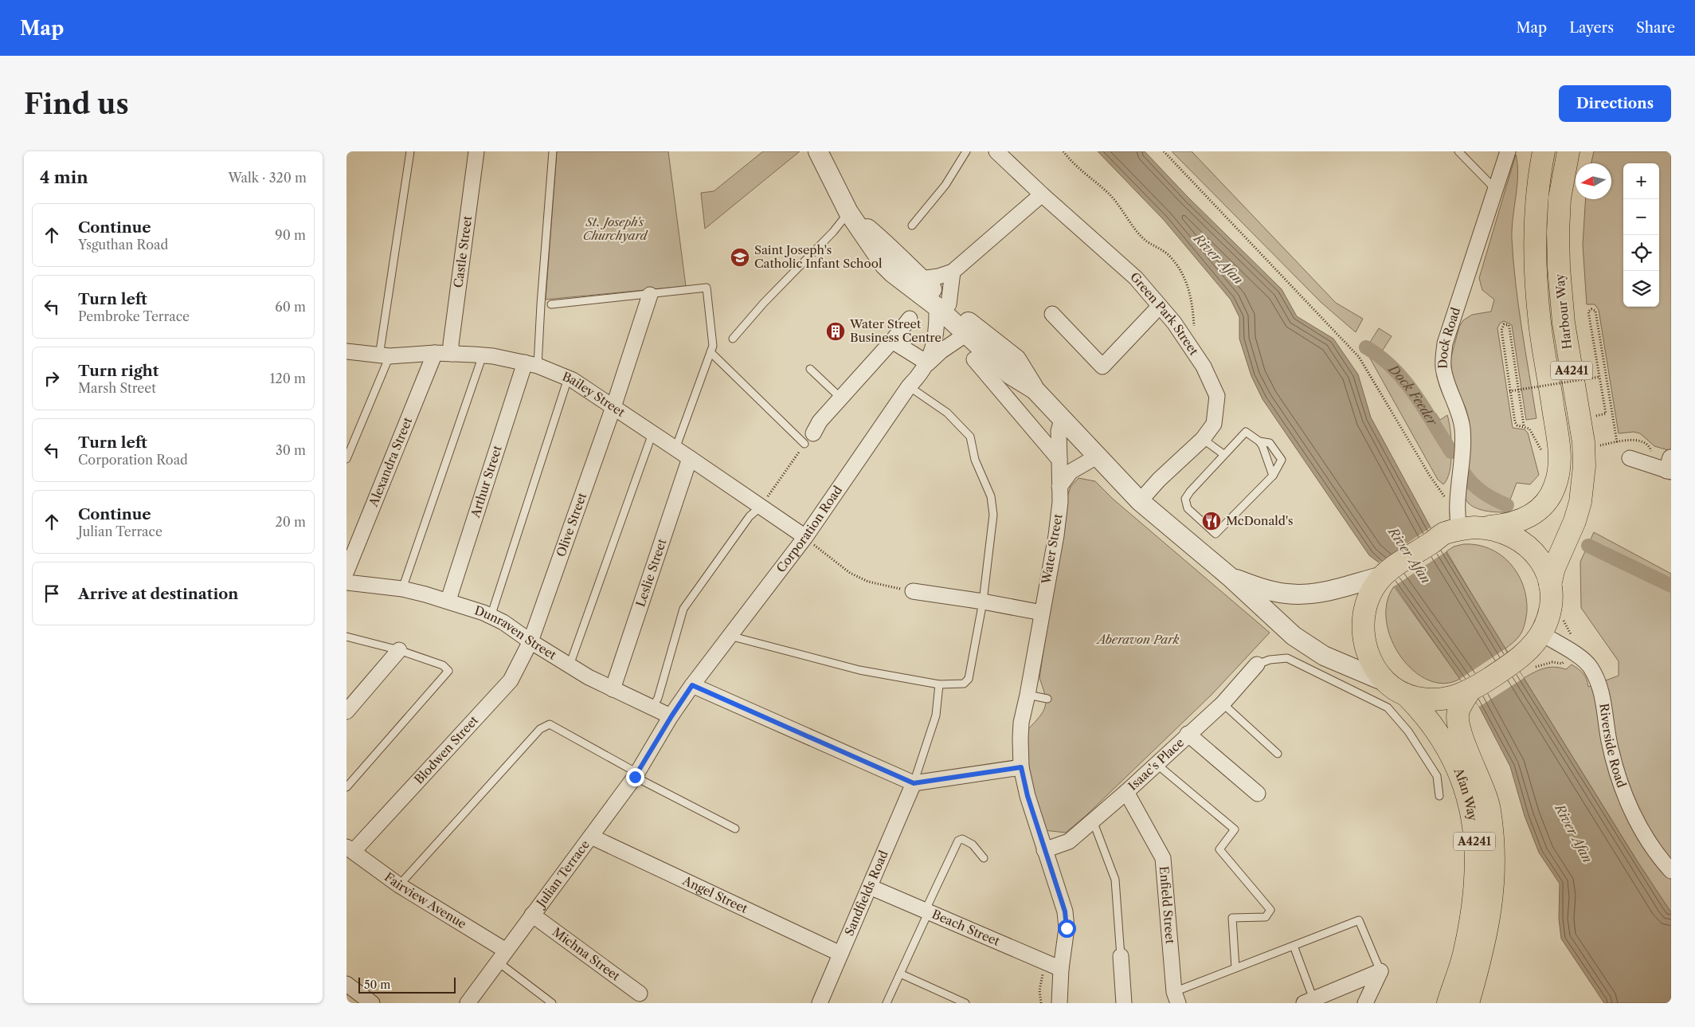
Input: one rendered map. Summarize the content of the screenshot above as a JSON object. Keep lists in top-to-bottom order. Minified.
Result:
{"streets":{"main road":["Harbour Way","A4241","Afan Way"],"street":["Castle Street","Green Park Street","Dock Road","Bailey Street","Alexandra Street","Arthur Street","Olive Street","Corporation Road","Water Street","Leslie Street","Dunraven Street","Riverside Road","Blodwen Street","Isaac's Place","Julian Terrace","Sandfields Road","Angel Street","Fairview Avenue","Enfield Street","Beach Street","Michna Street"]},"crossings":[["Castle Street","Bailey Street"],["Harbour Way","A4241"],["Dock Road","A4241"],["A4241","Riverside Road"],["A4241","Afan Way"],["Bailey Street","Alexandra Street"],["Bailey Street","Arthur Street"],["Bailey Street","Olive Street"],["Bailey Street","Corporation Road"],["Bailey Street","Leslie Street"],["Arthur Street","Dunraven Street"],["Olive Street","Dunraven Street"],["Olive Street","Blodwen Street"],["Corporation Road","Dunraven Street"],["Corporation Road","Julian Terrace"],["Water Street","Isaac's Place"],["Water Street","Beach Street"],["Leslie Street","Dunraven Street"],["Dunraven Street","Blodwen Street"],["Blodwen Street","Fairview Avenue"],["Isaac's Place","Enfield Street"],["Julian Terrace","Angel Street"],["Julian Terrace","Fairview Avenue"],["Julian Terrace","Michna Street"],["Sandfields Road","Angel Street"],["Sandfields Road","Beach Street"]],"water":["River Afan","Dock Feeder"],"parks":["St. Joseph's Churchyard","Aberavon Park"],"places":{"school or university":["Saint Joseph's Catholic Infant School"],"building":["Water Street Business Centre"],"restaurant":["McDonald's"]},"scale_bar":"50 m","north":"left","page":{"header":"Map","nav":["Map","Layers","Share"],"buttons":"Directions","title":"Find us","heading":["4 min","Walk · 320 m"],"map_buttons":["+","−"],"list":[["Continue","Ysguthan Road","90 m"],["Turn left","Pembroke Terrace","60 m"],["Turn right","Marsh Street","120 m"],["Turn left","Corporation Road","30 m"],["Continue","Julian Terrace","20 m"],"Arrive at destination"],"scale":"50 m"}}
